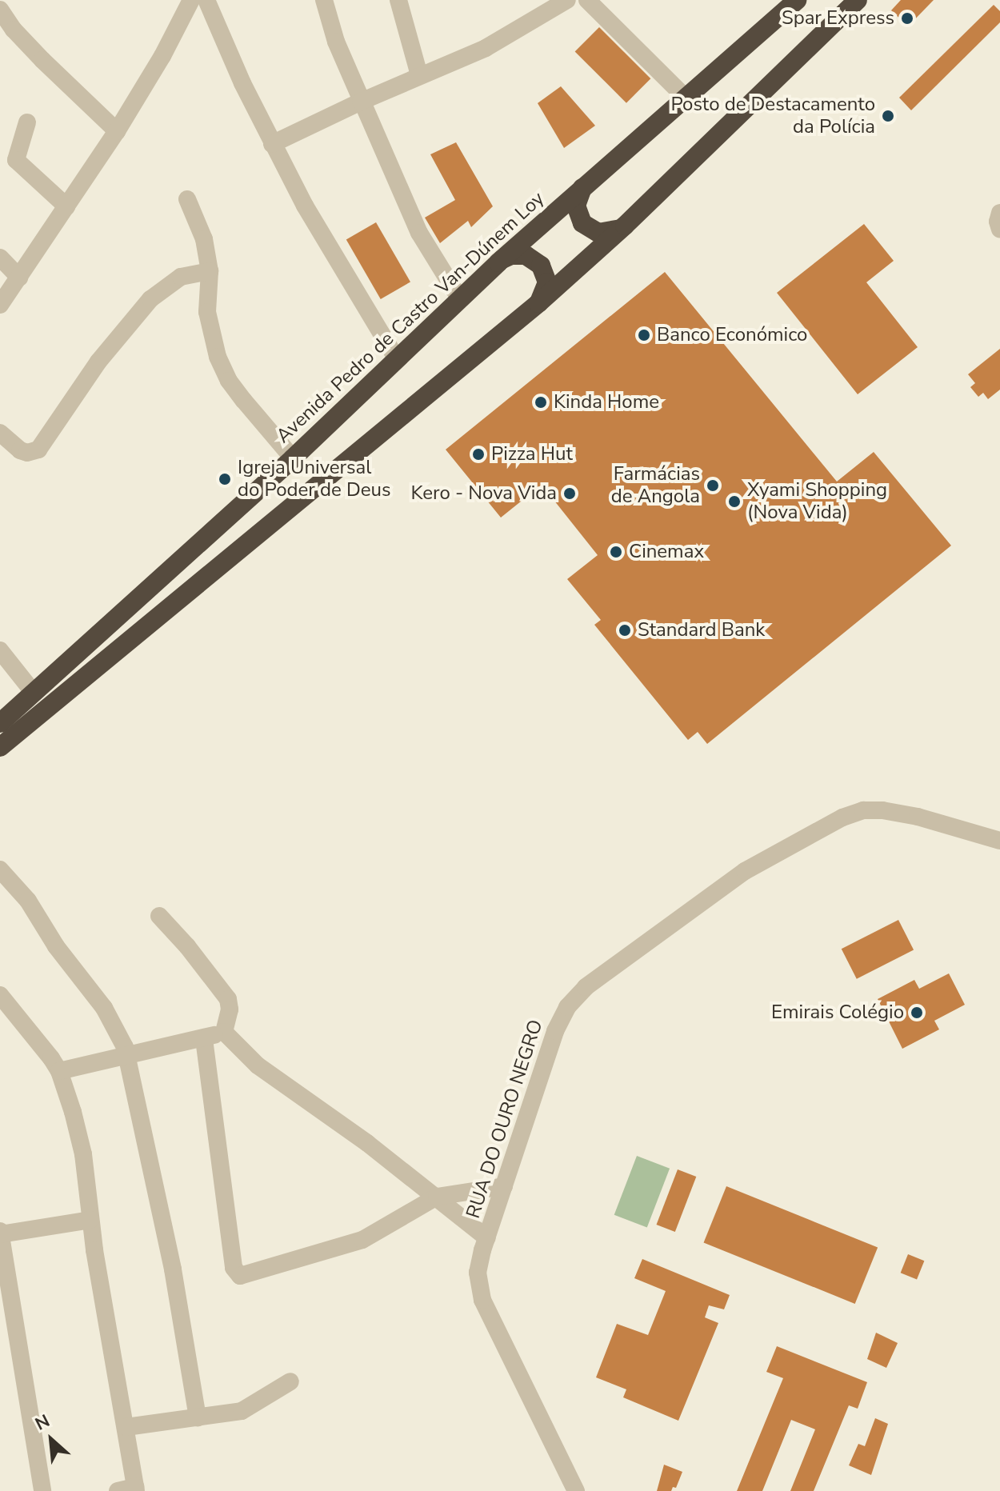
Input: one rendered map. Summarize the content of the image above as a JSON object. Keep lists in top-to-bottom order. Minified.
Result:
{"streets":{"highway":["Avenida Pedro de Castro Van-Dúnem Loy"],"street":["RUA DO OURO NEGRO"]},"places":["Spar Express","Posto de Destacamento da Polícia","Banco Económico","Kinda Home","Pizza Hut","Igreja Universal do Poder de Deus","Farmácias de Angola","Kero - Nova Vida","Xyami Shopping (Nova Vida)","Cinemax","Standard Bank","Emirais Colégio"],"north":"top left"}
